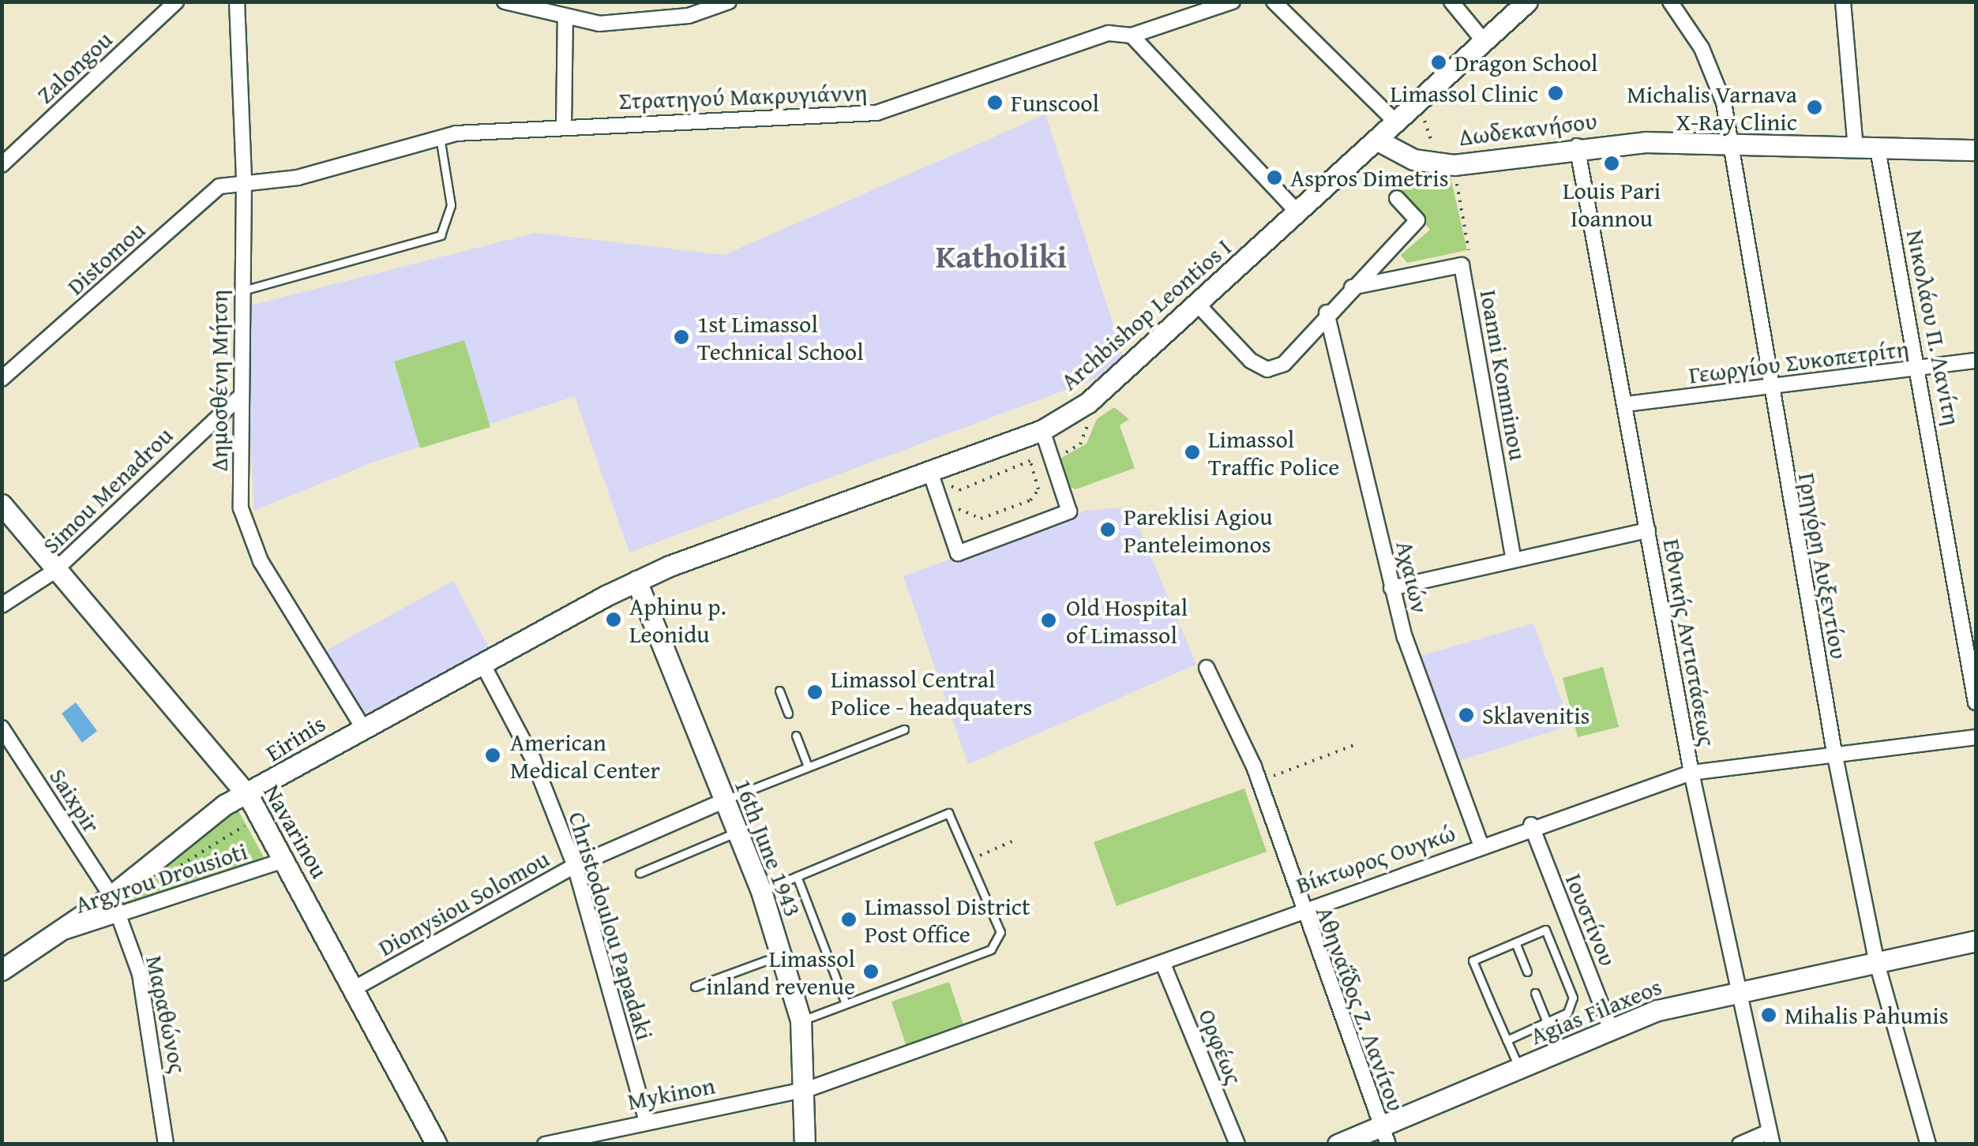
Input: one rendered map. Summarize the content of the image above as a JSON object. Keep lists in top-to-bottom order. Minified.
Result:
{"streets":{"main road":["Δωδεκανήσου","Archbishop Leontios I","Eirinis","Navarinou","16th June 1943","Agias Filaxeos"],"street":["Zalongou","Στρατηγού Μακρυγιάννη","Distomou","Νικολάου Π. Λανίτη","Γεωργίου Συκοπετρίτη","Ioanni Komninou","Δημοσθένη Μήτση","Simou Menadrou","Γρηγόρη Αυξεντίου","Αχαιών","Εθνικής Αντιστάσεως","Saixpir","Βίκτωρος Ουγκώ","Argyrou Drousioti","Dionysiou Solomou","Ιουστίνου","Christodoulou Papadaki","Αθηναΐδος Ζ. Λανίτου","Μαραθώνος","Ορφέως","Mykinon"]},"crossings":[["Στρατηγού Μακρυγιάννη","Distomou"],["Στρατηγού Μακρυγιάννη","Δημοσθένη Μήτση"],["Δωδεκανήσου","Archbishop Leontios I"],["Δωδεκανήσου","Νικολάου Π. Λανίτη"],["Δωδεκανήσου","Γρηγόρη Αυξεντίου"],["Δωδεκανήσου","Εθνικής Αντιστάσεως"],["Distomou","Δημοσθένη Μήτση"],["Archbishop Leontios I","Eirinis"],["Archbishop Leontios I","16th June 1943"],["Νικολάου Π. Λανίτη","Γεωργίου Συκοπετρίτη"],["Γεωργίου Συκοπετρίτη","Γρηγόρη Αυξεντίου"],["Γεωργίου Συκοπετρίτη","Εθνικής Αντιστάσεως"],["Δημοσθένη Μήτση","Simou Menadrou"],["Δημοσθένη Μήτση","Eirinis"],["Simou Menadrou","Navarinou"],["Γρηγόρη Αυξεντίου","Βίκτωρος Ουγκώ"],["Γρηγόρη Αυξεντίου","Agias Filaxeos"],["Αχαιών","Βίκτωρος Ουγκώ"],["Εθνικής Αντιστάσεως","Βίκτωρος Ουγκώ"],["Εθνικής Αντιστάσεως","Agias Filaxeos"],["Eirinis","Saixpir"],["Eirinis","Navarinou"],["Eirinis","16th June 1943"],["Eirinis","Argyrou Drousioti"],["Eirinis","Christodoulou Papadaki"],["Eirinis","Μαραθώνος"],["Saixpir","Μαραθώνος"],["Navarinou","Argyrou Drousioti"],["Navarinou","Dionysiou Solomou"],["16th June 1943","Βίκτωρος Ουγκώ"],["16th June 1943","Dionysiou Solomou"],["16th June 1943","Mykinon"],["Βίκτωρος Ουγκώ","Ιουστίνου"],["Βίκτωρος Ουγκώ","Αθηναΐδος Ζ. Λανίτου"],["Βίκτωρος Ουγκώ","Ορφέως"],["Βίκτωρος Ουγκώ","Mykinon"],["Argyrou Drousioti","Μαραθώνος"],["Dionysiou Solomou","Christodoulou Papadaki"],["Ιουστίνου","Agias Filaxeos"],["Christodoulou Papadaki","Mykinon"],["Αθηναΐδος Ζ. Λανίτου","Agias Filaxeos"]],"districts":["Katholiki"],"places":["Dragon School","Limassol Clinic","Funscool","Michalis Varnava X-Ray Clinic","Louis Pari Ioannou","Aspros Dimetris","1st Limassol Technical School","Limassol Traffic Police","Pareklisi Agiou Panteleimonos","Aphinu p. Leonidu","Old Hospital of Limassol","Limassol Central Police - headquaters","Sklavenitis","American Medical Center","Limassol District Post Office","Limassol inland revenue","Mihalis Pahumis"]}
